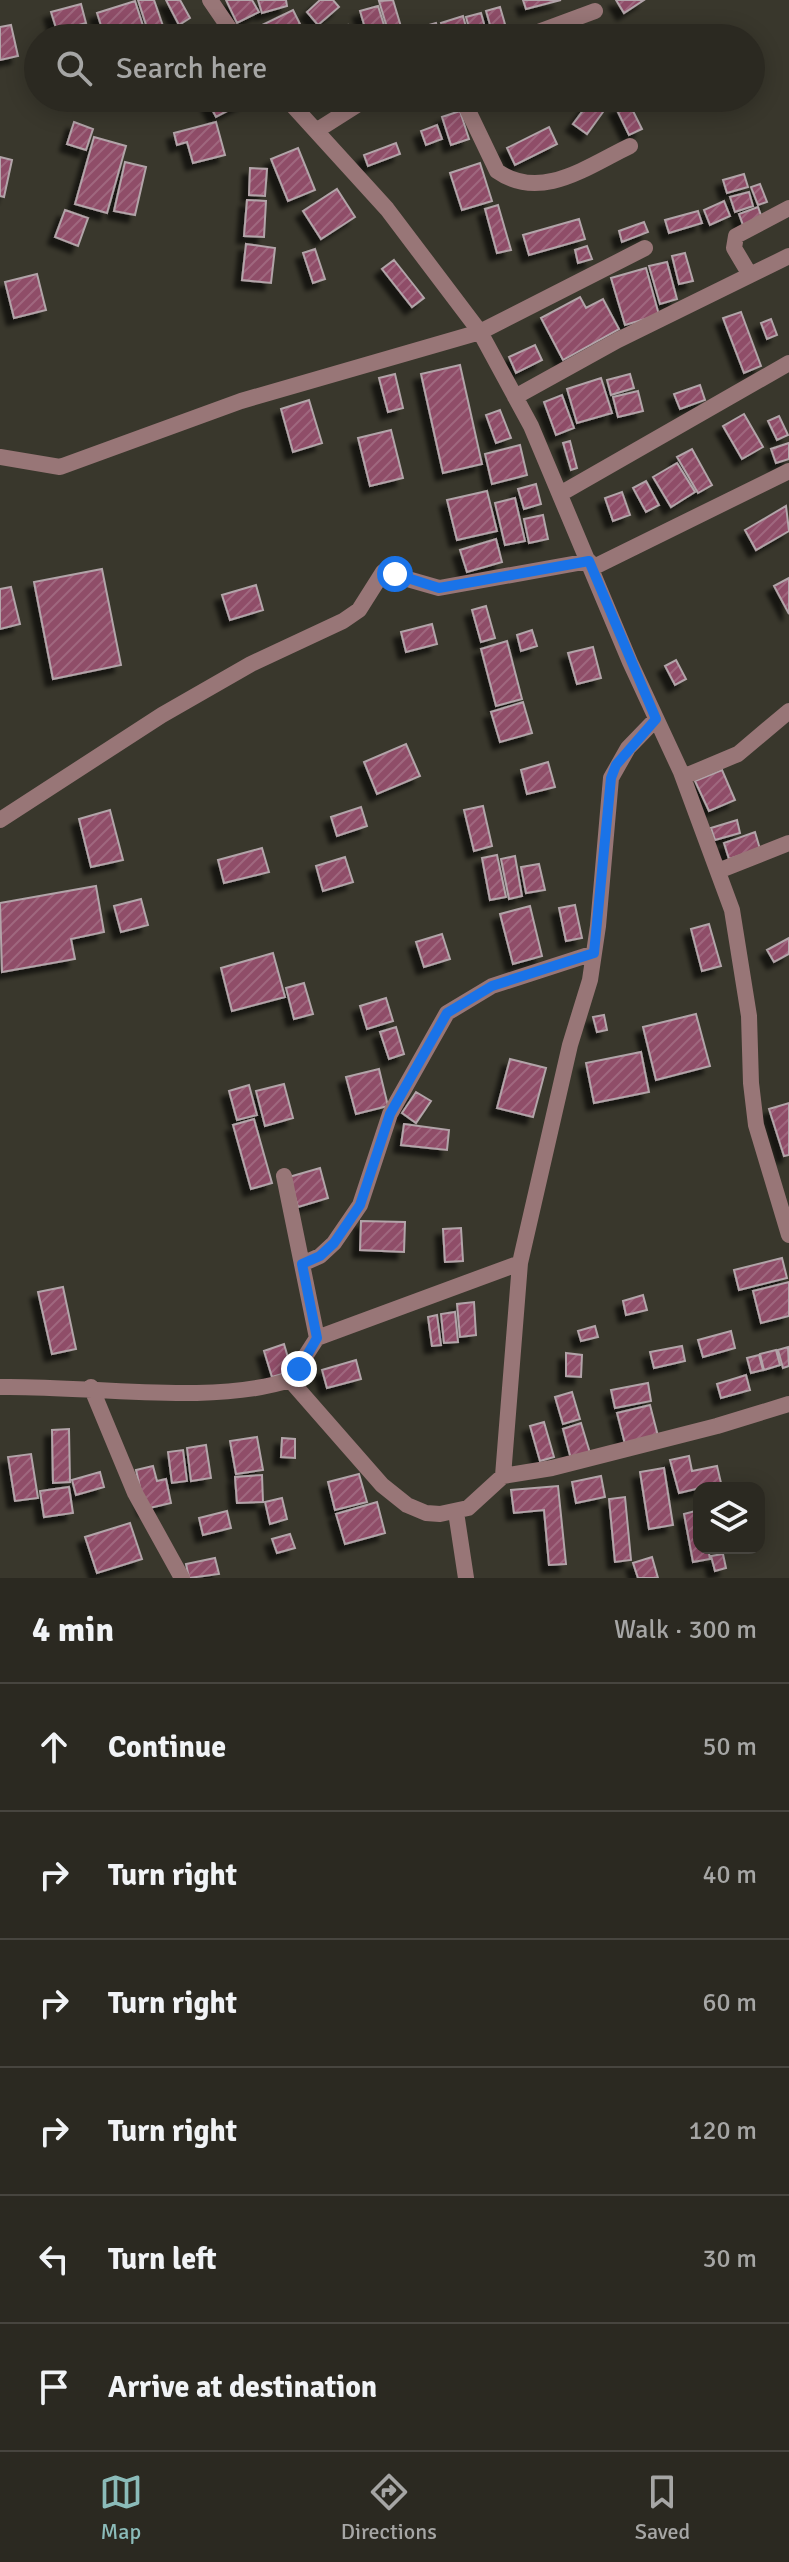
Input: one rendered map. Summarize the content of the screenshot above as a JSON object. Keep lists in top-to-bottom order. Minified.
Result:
{"page":{"search":"Search here","heading":["4 min","Walk · 300 m"],"list":[["Continue","50 m"],["Turn right","40 m"],["Turn right","60 m"],["Turn right","120 m"],["Turn left","30 m"],"Arrive at destination"],"nav":["Map","Directions","Saved"]}}
